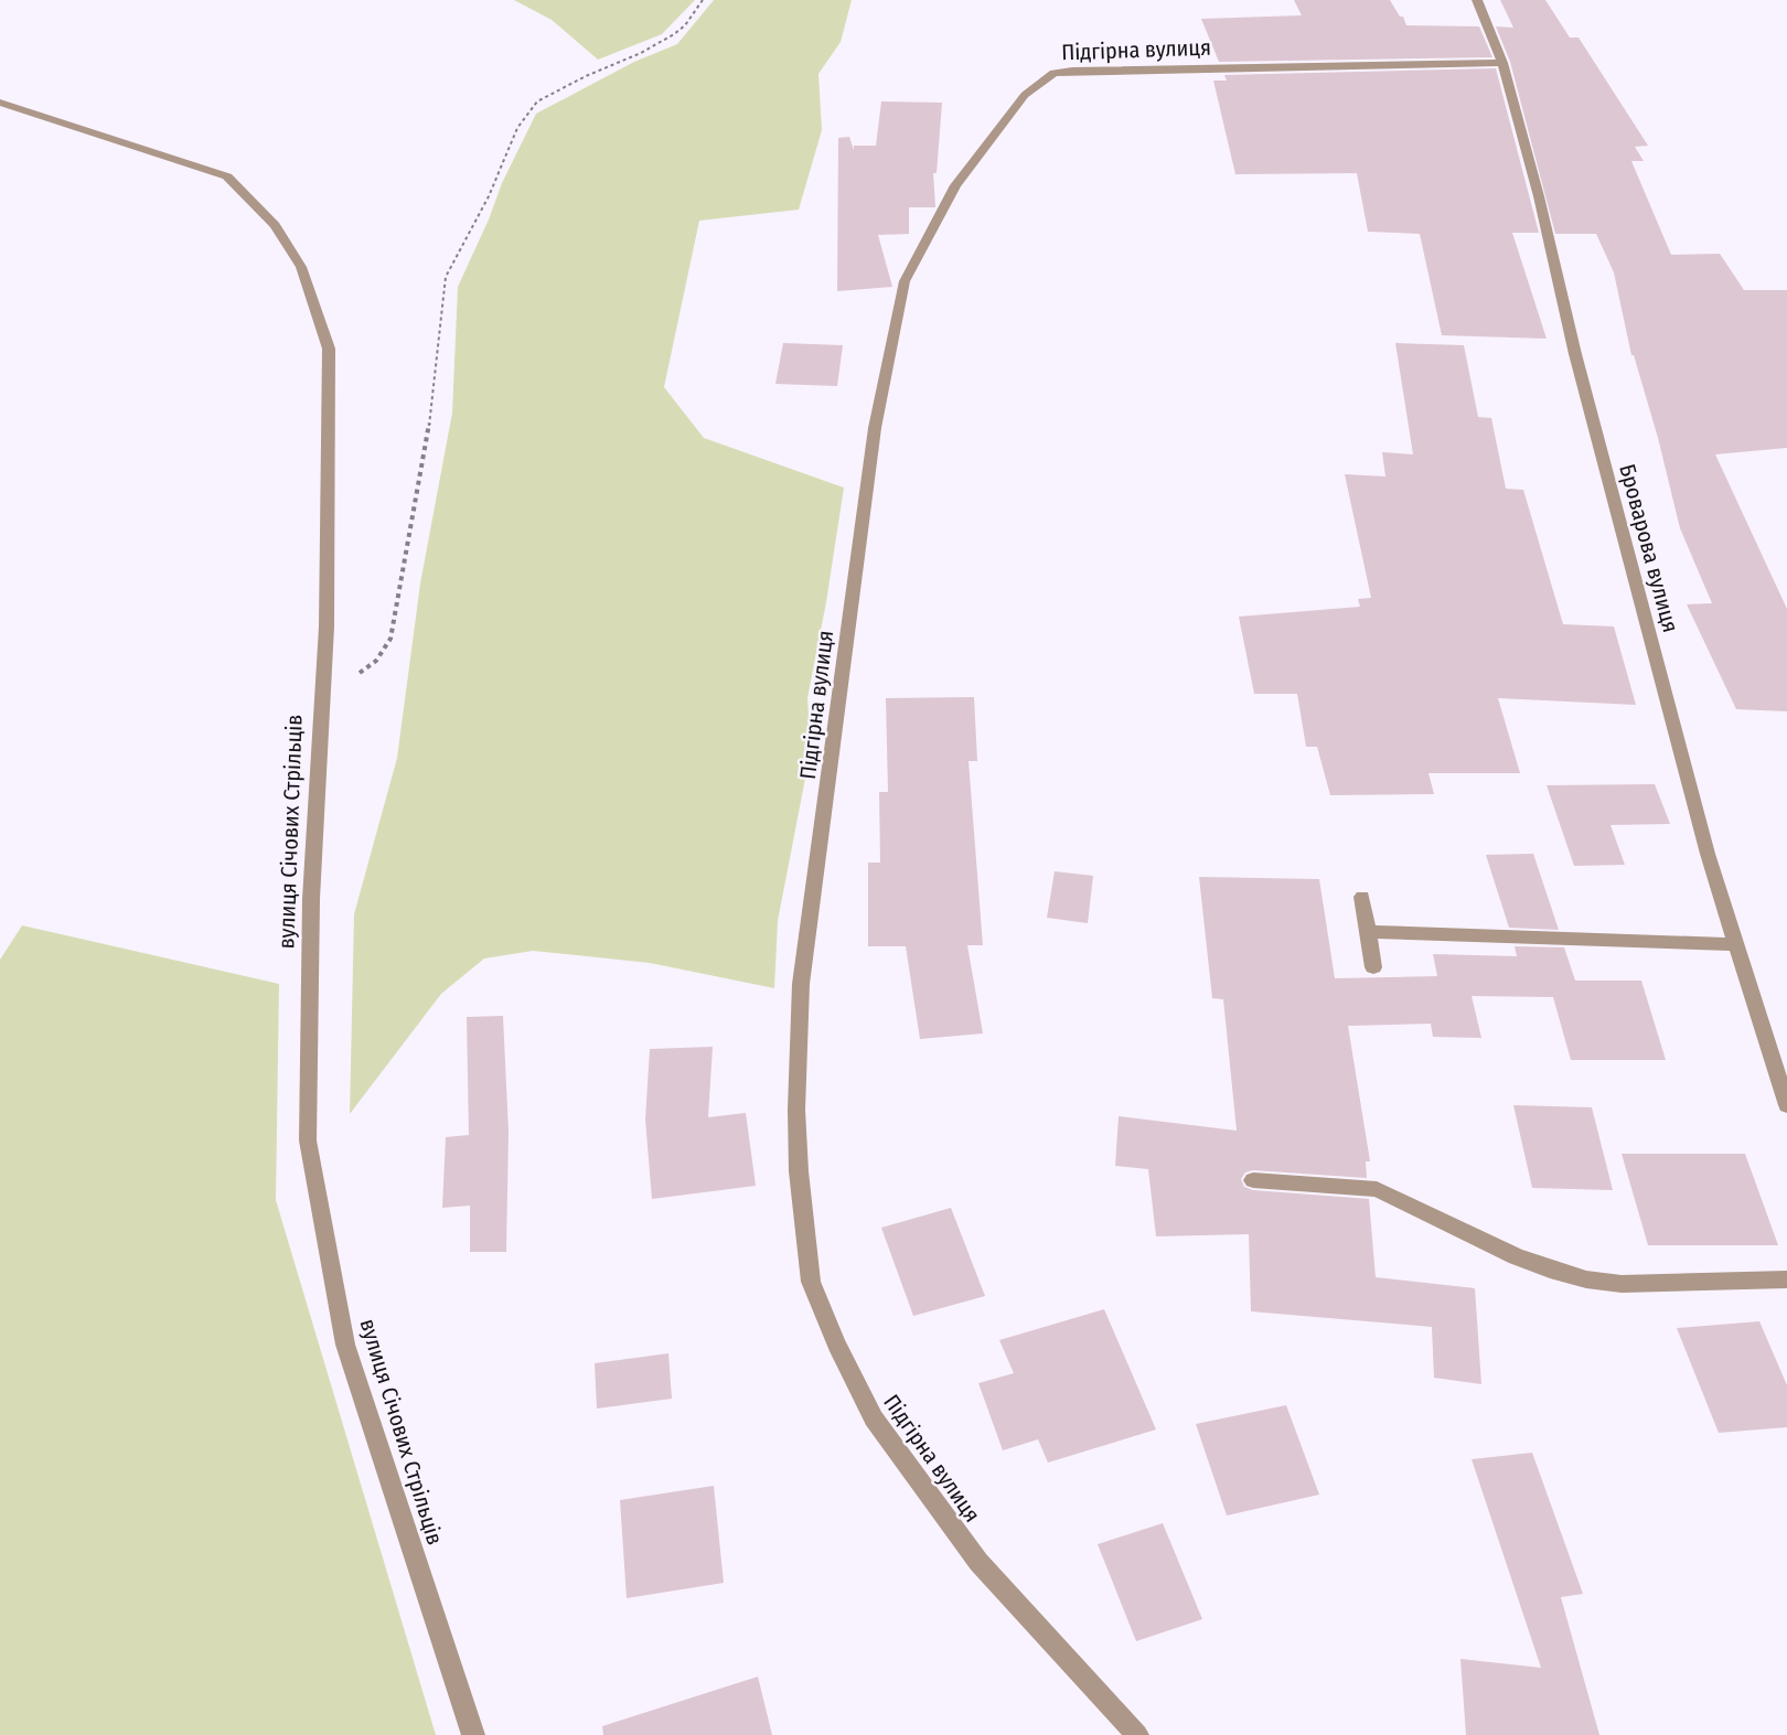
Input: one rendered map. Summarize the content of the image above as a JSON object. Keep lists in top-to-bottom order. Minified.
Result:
{"streets":{"street":["Підгірна вулиця","Броварова вулиця","вулиця Січових Стрільців"]},"crossings":[["Підгірна вулиця","Броварова вулиця"]]}
